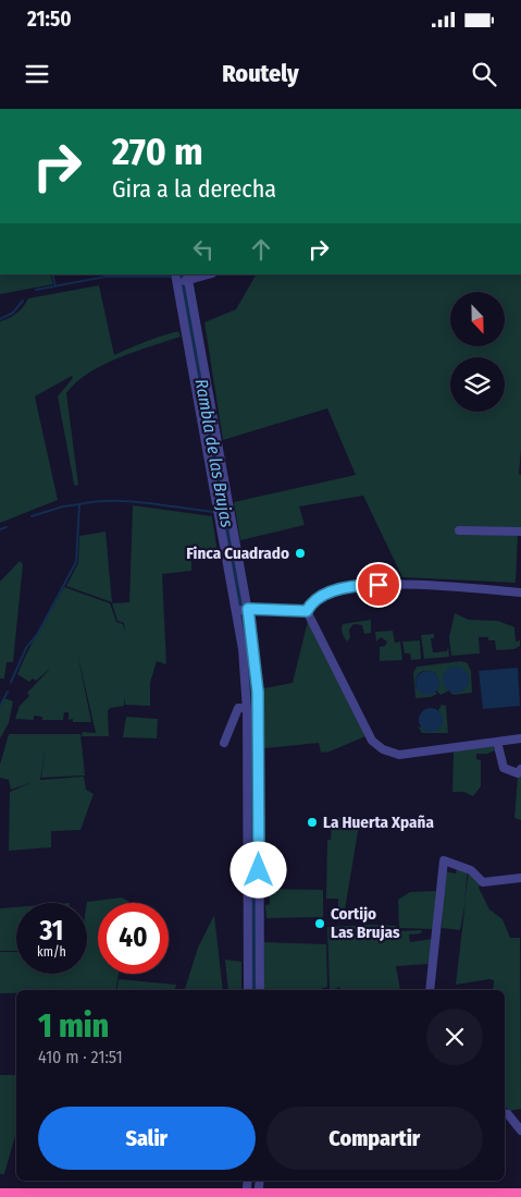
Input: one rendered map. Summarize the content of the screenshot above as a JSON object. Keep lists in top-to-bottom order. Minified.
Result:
{"water":["Rambla de las Brujas"],"places":["Finca Cuadrado","La Huerta Xpaña","Cortijo Las Brujas"],"north":"bottom","page":{"status":"21:50","header":"Routely","turn":["270 m","Gira a la derecha"],"speed":"31 km/h","limit":"40","heading":["1 min","410 m · 21:51"],"buttons":["Salir","Compartir"]}}
